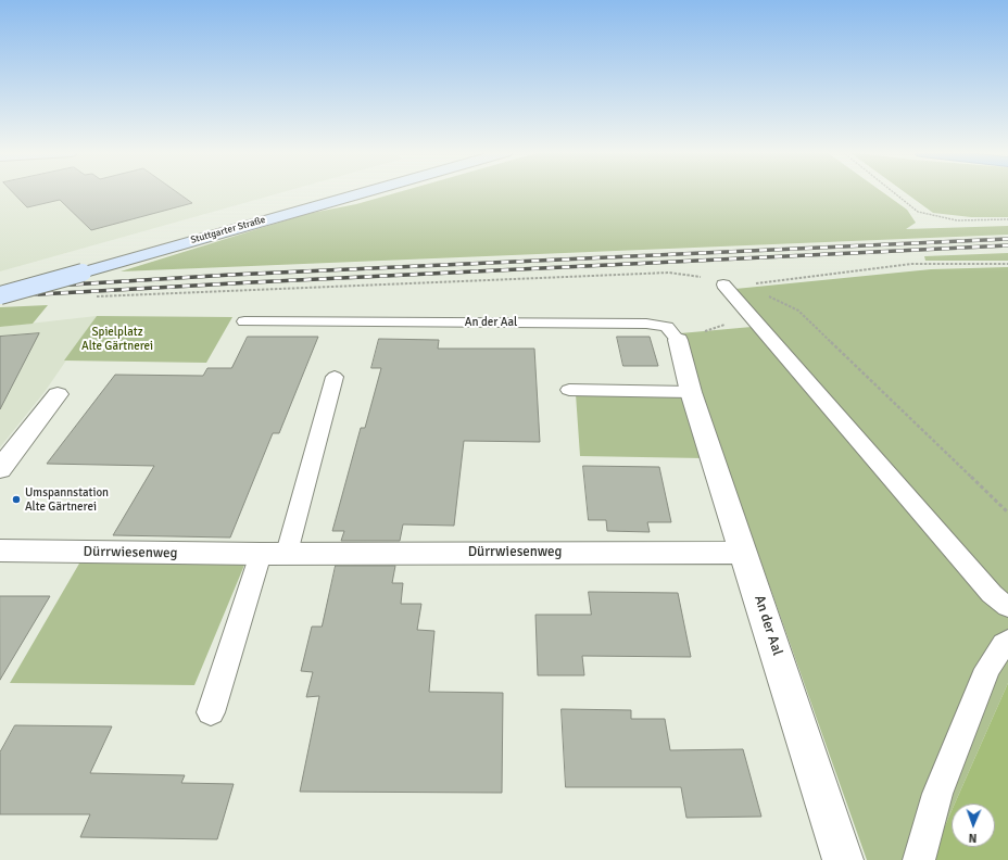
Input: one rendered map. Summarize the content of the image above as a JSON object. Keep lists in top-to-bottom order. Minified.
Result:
{"streets":{"main road":["Stuttgarter Straße"],"street":["An der Aal","Dürrwiesenweg"]},"crossings":[["An der Aal","Dürrwiesenweg"]],"parks":["Spielplatz Alte Gärtnerei"],"places":["Umspannstation Alte Gärtnerei"],"north":"bottom"}
